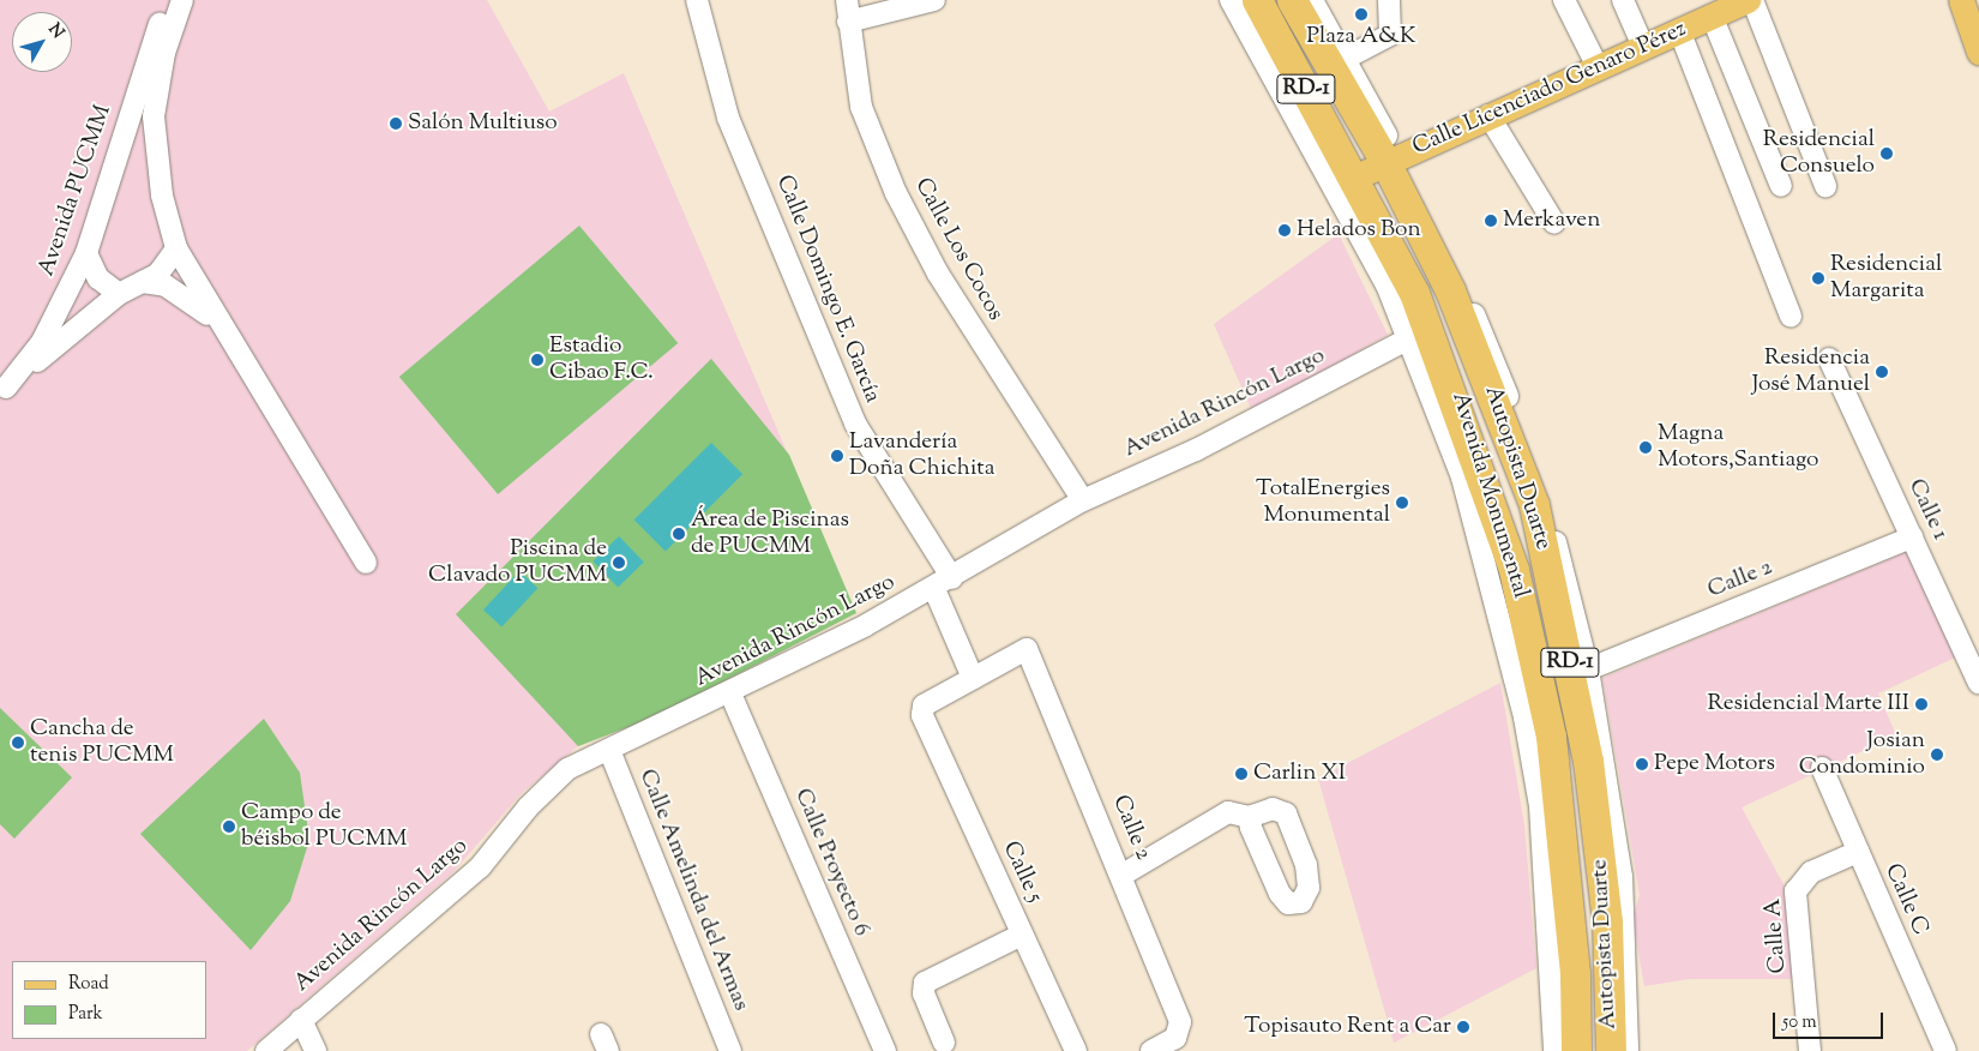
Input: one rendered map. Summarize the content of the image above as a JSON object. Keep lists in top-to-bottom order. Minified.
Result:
{"streets":{"highway":["RD-1","Autopista Duarte"],"main road":["Calle Licenciado Genaro Pérez"],"street":["Avenida PUCMM","Calle Los Cocos","Calle Domingo E. García","Avenida Rincón Largo","Avenida Monumental","Calle 1","Calle 2","Calle Proyecto 6","Calle 5","Calle Amelinda del Armas","Calle C","Calle A"]},"crossings":[["Calle Licenciado Genaro Pérez","Autopista Duarte"],["Calle Licenciado Genaro Pérez","Avenida Monumental"],["Calle Los Cocos","Avenida Rincón Largo"],["Calle Domingo E. García","Avenida Rincón Largo"],["Calle Domingo E. García","Calle 2"],["Calle Domingo E. García","Calle 5"],["Avenida Rincón Largo","Avenida Monumental"],["Avenida Rincón Largo","Calle Proyecto 6"],["Avenida Rincón Largo","Calle Amelinda del Armas"],["Autopista Duarte","Avenida Monumental"],["Avenida Monumental","Calle 2"],["Calle 1","Calle 2"],["Calle 2","Calle 5"],["Calle C","Calle A"]],"places":["Plaza A&K","Salón Multiuso","Residencial Consuelo","Merkaven","Helados Bon","Residencial Margarita","Estadio Cibao F.C.","Residencia José Manuel","Magna Motors,Santiago","Lavandería Doña Chichita","TotalEnergies Monumental","Área de Piscinas de PUCMM","Piscina de Clavado PUCMM","Residencial Marte III","Cancha de tenis PUCMM","Josian Condominio","Pepe Motors","Carlin XI","Campo de béisbol PUCMM","Topisauto Rent a Car"],"legend":["Road","Park"],"scale_bar":"50 m","north":"top right"}
